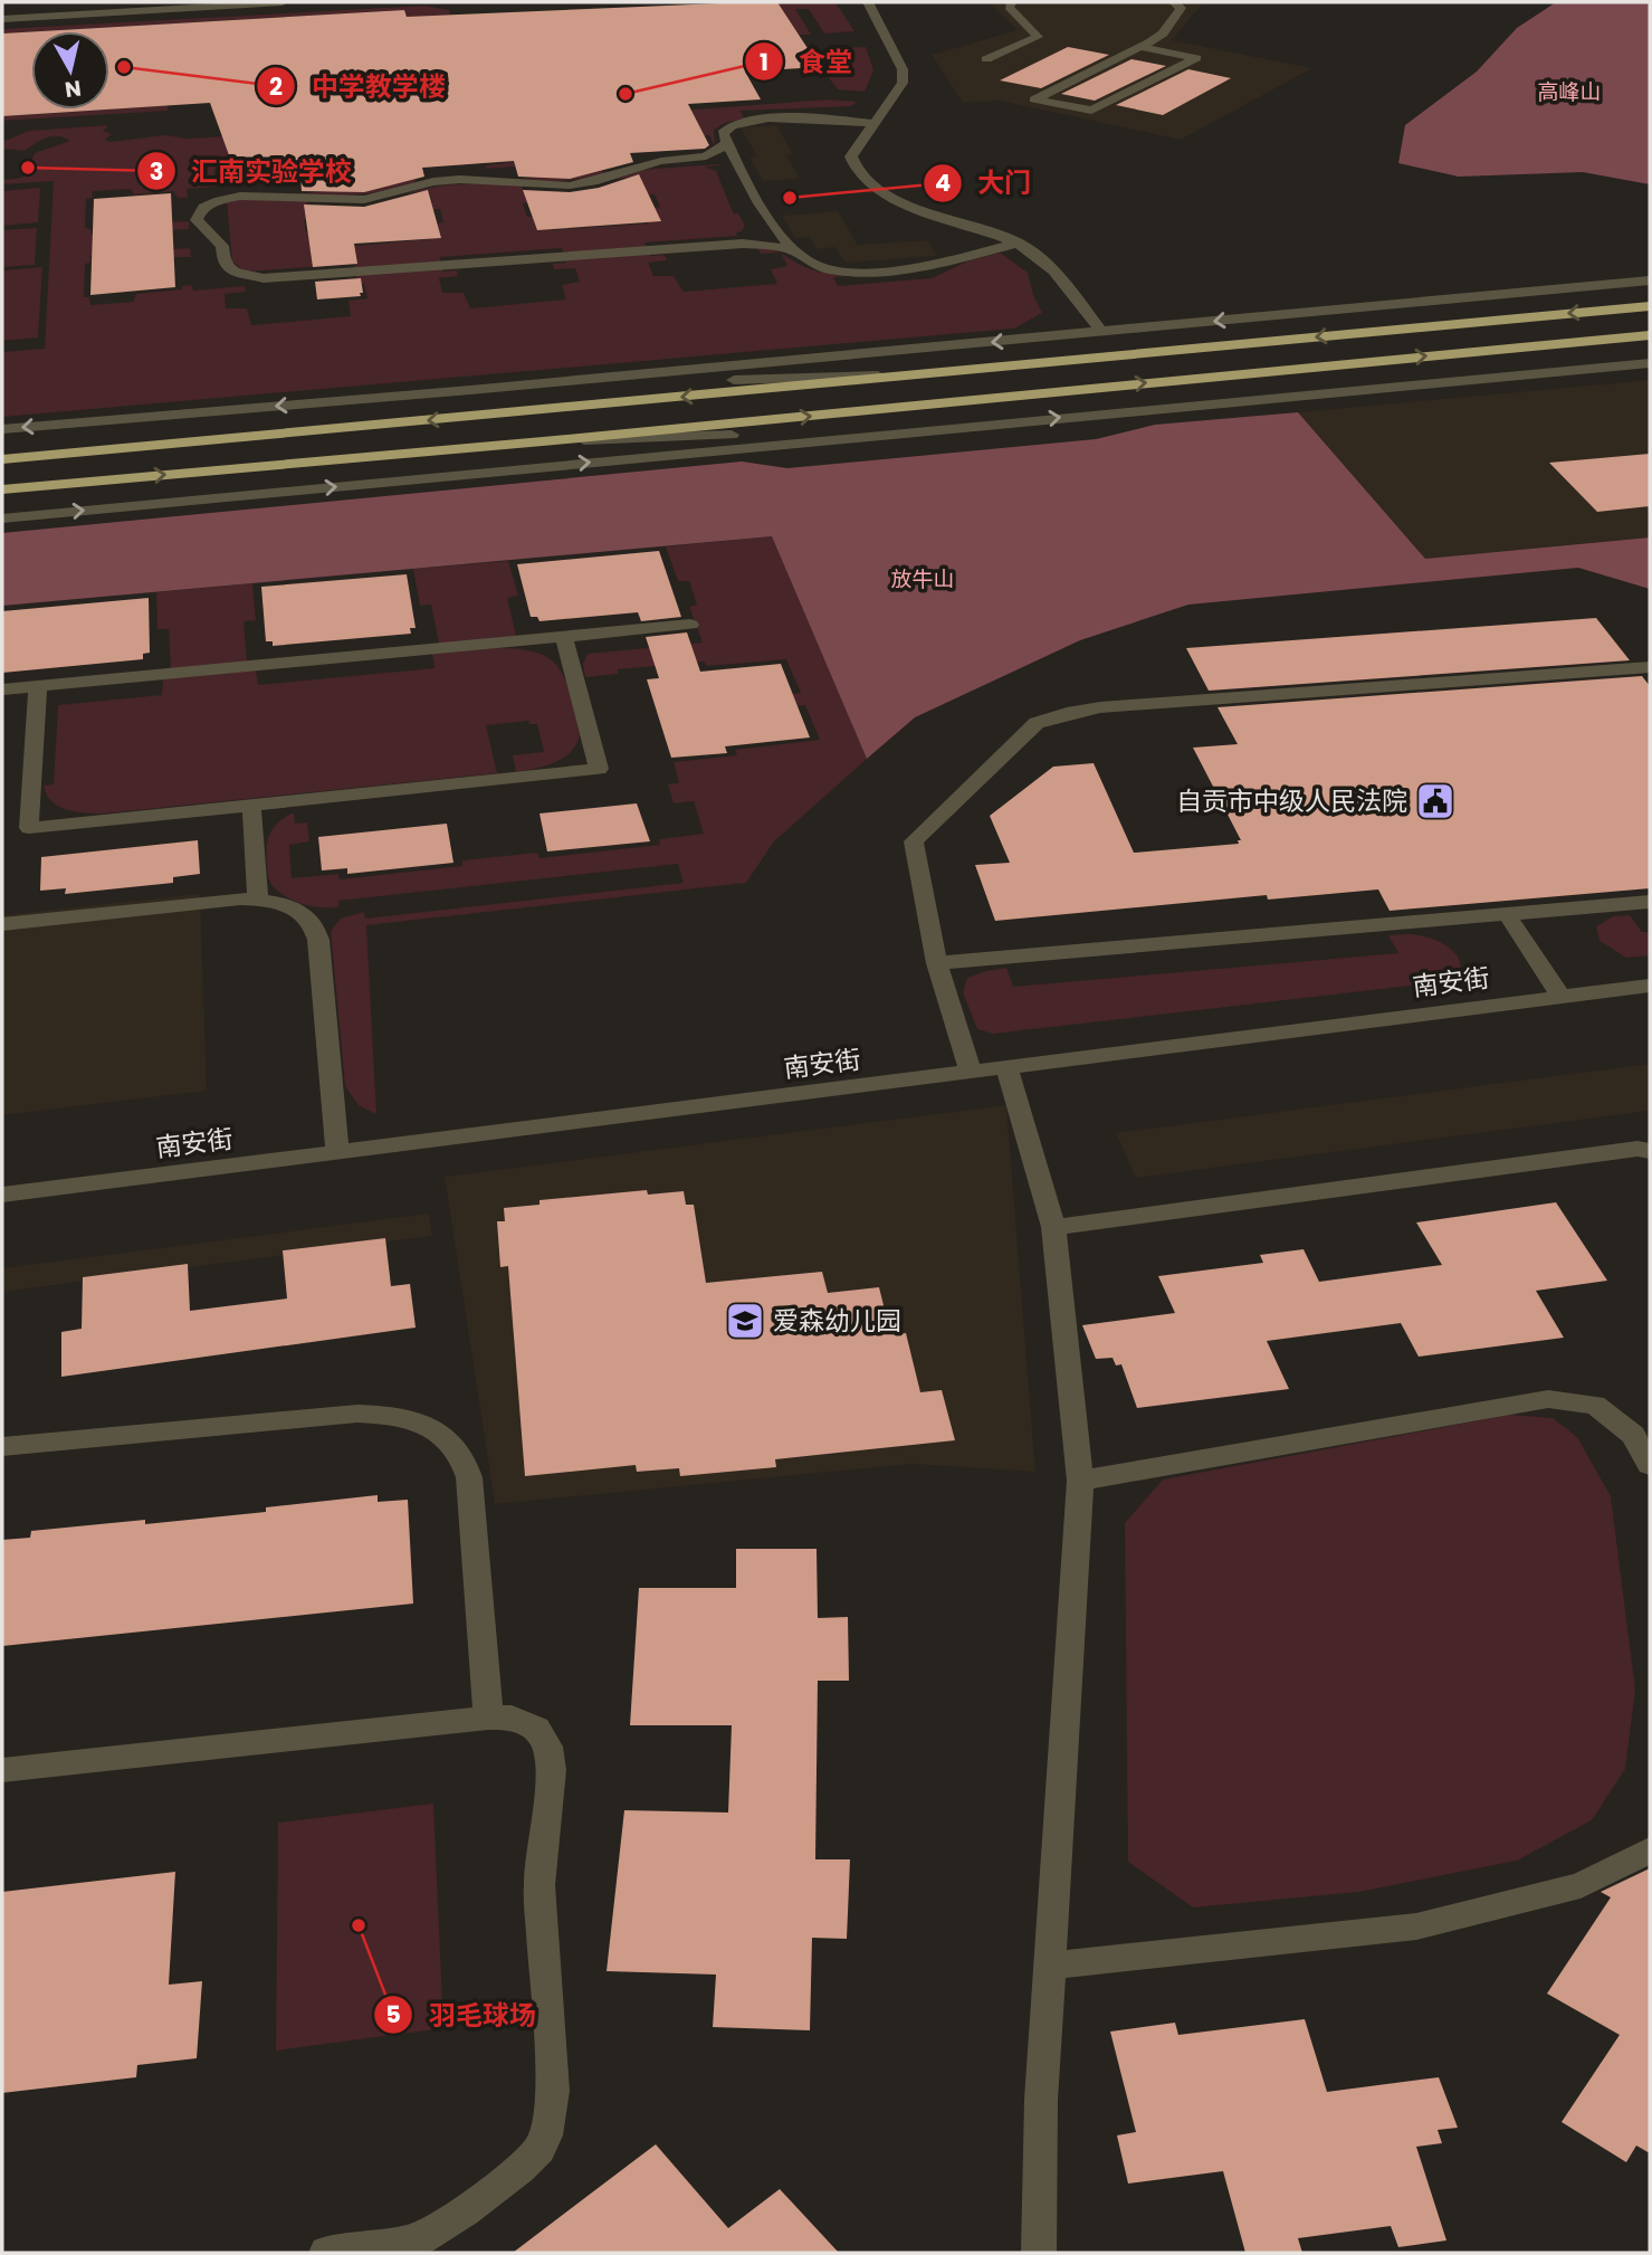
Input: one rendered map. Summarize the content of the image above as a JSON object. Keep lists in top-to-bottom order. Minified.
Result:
{"streets":{"street":["南安街"]},"parks":["高峰山","放牛山"],"places":{"other":["中学教学楼","食堂","汇南实验学校","大门","羽毛球场"],"public building":["自贡市中级人民法院"],"school or university":["爱森幼儿园"]},"north":"bottom"}
